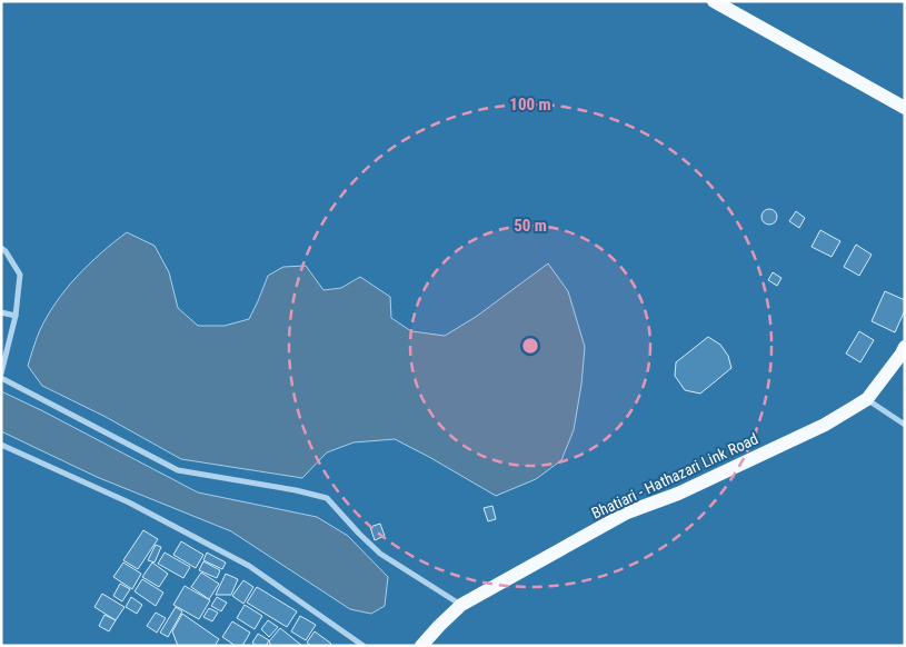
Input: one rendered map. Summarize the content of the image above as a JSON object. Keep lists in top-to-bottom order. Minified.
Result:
{"streets":{"main road":["Bhatiari - Hathazari Link Road"]},"rings":["100 m","50 m"]}
